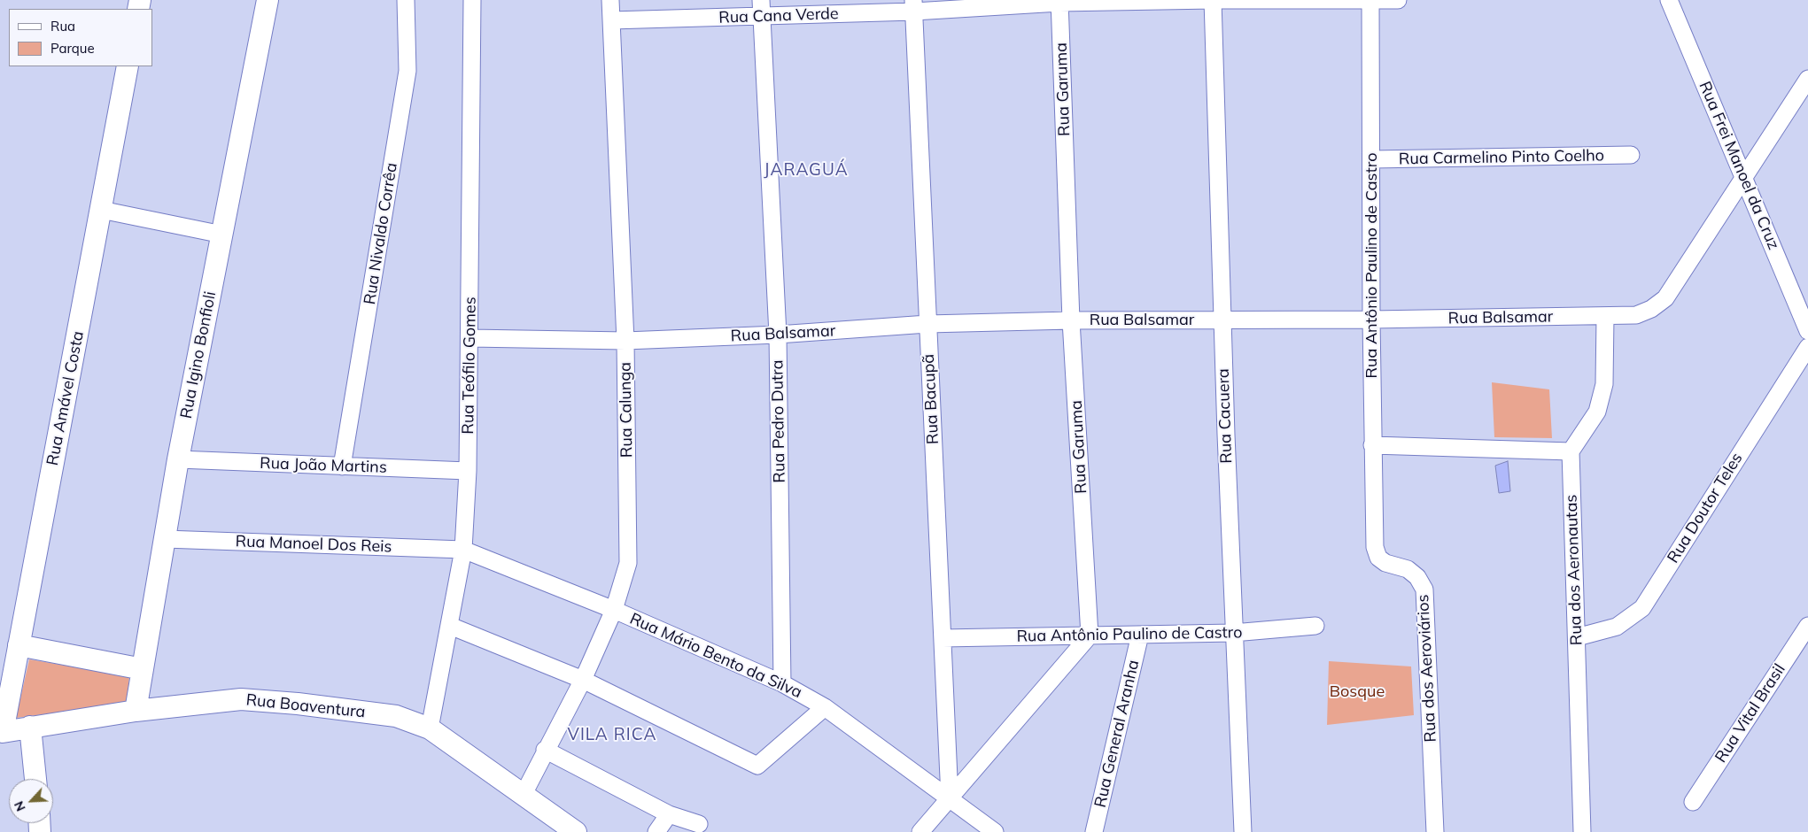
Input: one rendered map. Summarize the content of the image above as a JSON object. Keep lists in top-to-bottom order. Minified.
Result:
{"streets":{"street":["Rua Cana Verde","Rua Garuma","Rua Carmelino Pinto Coelho","Rua Frei Manoel da Cruz","Rua Nivaldo Corrêa","Rua Antônio Paulino de Castro","Rua Balsamar","Rua Igino Bonfioli","Rua Teófilo Gomes","Rua Amável Costa","Rua Bacupã","Rua Calunga","Rua Cacuera","Rua Pedro Dutra","Rua João Martins","Rua Doutor Teles","Rua Manoel Dos Reis","Rua dos Aeronautas","Rua Mário Bento da Silva","Rua dos Aeroviários","Rua Boaventura","Rua Vital Brasil","Rua General Aranha"]},"crossings":[["Rua Cana Verde","Rua Garuma"],["Rua Cana Verde","Rua Antônio Paulino de Castro"],["Rua Cana Verde","Rua Bacupã"],["Rua Cana Verde","Rua Calunga"],["Rua Cana Verde","Rua Cacuera"],["Rua Cana Verde","Rua Pedro Dutra"],["Rua Garuma","Rua Antônio Paulino de Castro"],["Rua Garuma","Rua Balsamar"],["Rua Carmelino Pinto Coelho","Rua Antônio Paulino de Castro"],["Rua Frei Manoel da Cruz","Rua Balsamar"],["Rua Nivaldo Corrêa","Rua João Martins"],["Rua Antônio Paulino de Castro","Rua Balsamar"],["Rua Antônio Paulino de Castro","Rua Bacupã"],["Rua Antônio Paulino de Castro","Rua Cacuera"],["Rua Antônio Paulino de Castro","Rua dos Aeroviários"],["Rua Antônio Paulino de Castro","Rua General Aranha"],["Rua Balsamar","Rua Teófilo Gomes"],["Rua Balsamar","Rua Bacupã"],["Rua Balsamar","Rua Calunga"],["Rua Balsamar","Rua Cacuera"],["Rua Balsamar","Rua Pedro Dutra"],["Rua Igino Bonfioli","Rua João Martins"],["Rua Igino Bonfioli","Rua Manoel Dos Reis"],["Rua Igino Bonfioli","Rua Boaventura"],["Rua Teófilo Gomes","Rua João Martins"],["Rua Teófilo Gomes","Rua Manoel Dos Reis"],["Rua Teófilo Gomes","Rua Mário Bento da Silva"],["Rua Teófilo Gomes","Rua Boaventura"],["Rua Amável Costa","Rua Boaventura"],["Rua Bacupã","Rua Mário Bento da Silva"],["Rua Calunga","Rua Mário Bento da Silva"],["Rua Calunga","Rua Boaventura"],["Rua Pedro Dutra","Rua Mário Bento da Silva"],["Rua Doutor Teles","Rua dos Aeronautas"],["Rua Manoel Dos Reis","Rua Mário Bento da Silva"]],"districts":["JARAGUÁ","VILA RICA"],"parks":["Bosque"],"legend":["Rua","Parque"],"north":"bottom left"}
